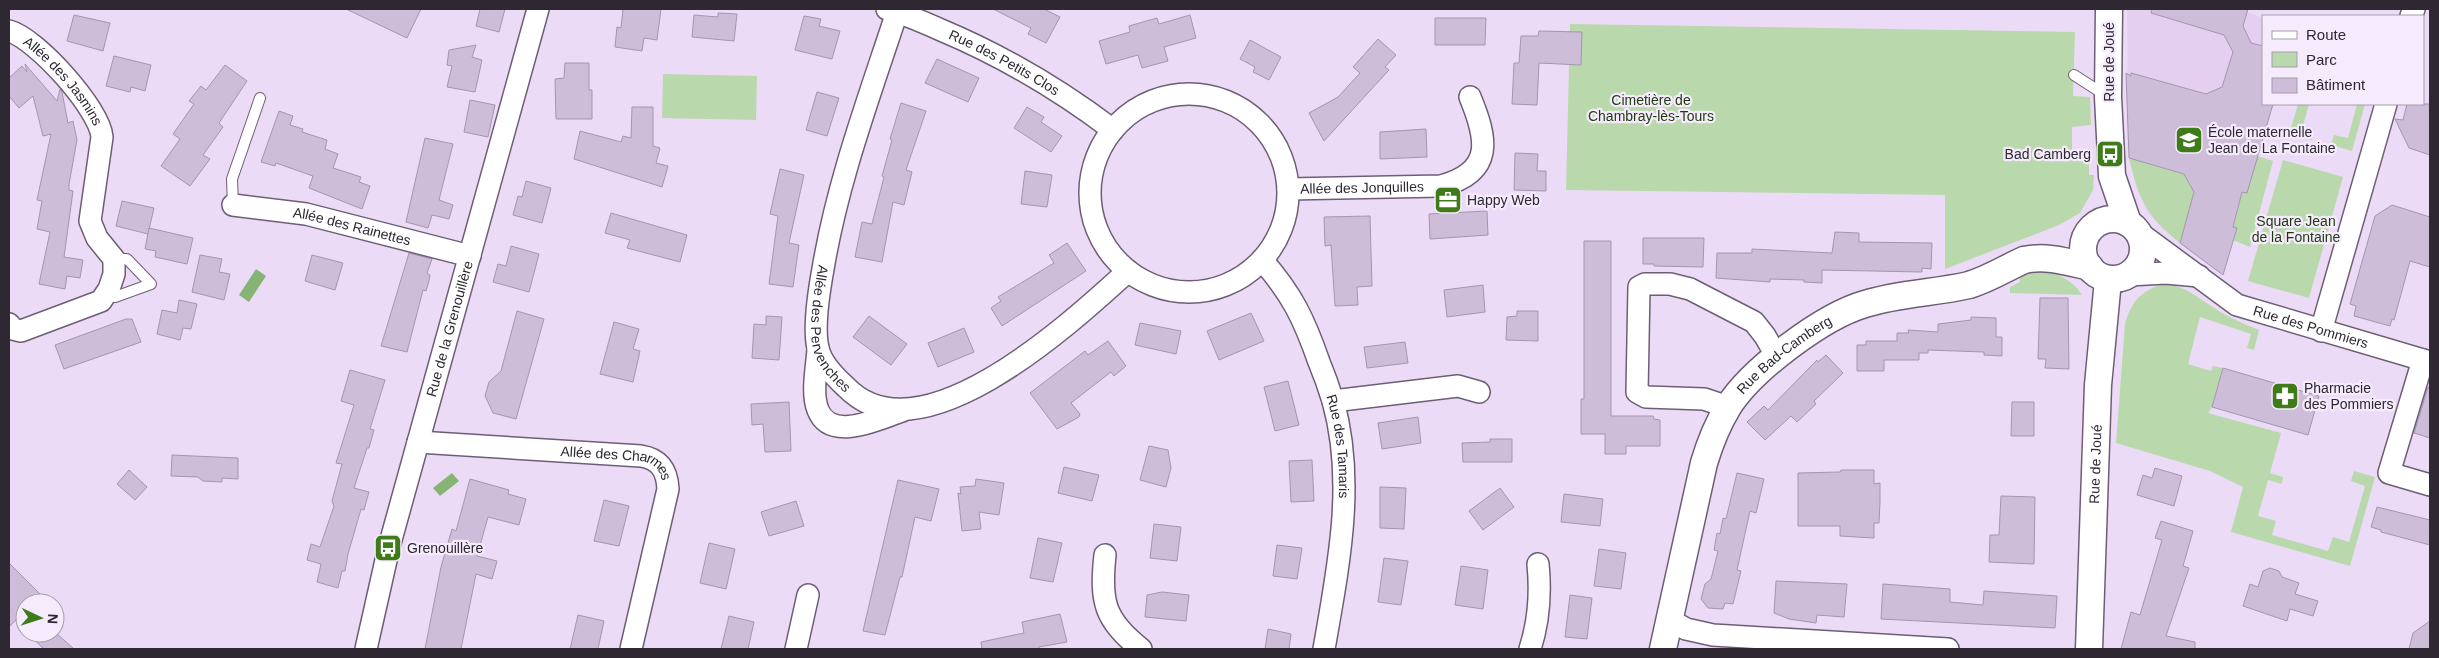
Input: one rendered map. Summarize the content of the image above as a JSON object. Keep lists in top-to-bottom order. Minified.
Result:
{"streets":{"street":["Rue de Joué","Rue des Petits Clos","Allée des Jasmins","Allée des Jonquilles","Allée des Rainettes","Allée des Pervenches","Rue de la Grenouillère","Rue des Pommiers","Rue Bad-Camberg","Rue des Tamaris","Allée des Charmes"]},"crossings":[["Rue de Joué","Rue des Pommiers"],["Rue de Joué","Rue Bad-Camberg"],["Rue des Petits Clos","Allée des Pervenches"],["Allée des Rainettes","Rue de la Grenouillère"],["Rue de la Grenouillère","Allée des Charmes"],["Rue des Pommiers","Rue Bad-Camberg"]],"parks":["Cimetière de Chambray-lès-Tours","Square Jean de la Fontaine"],"places":{"school or university":["École maternelle Jean de La Fontaine"],"bus stop":["Bad Camberg","Grenouillère"],"office":["Happy Web"],"pharmacy":["Pharmacie des Pommiers"]},"legend":["Route","Parc","Bâtiment"],"north":"right"}
